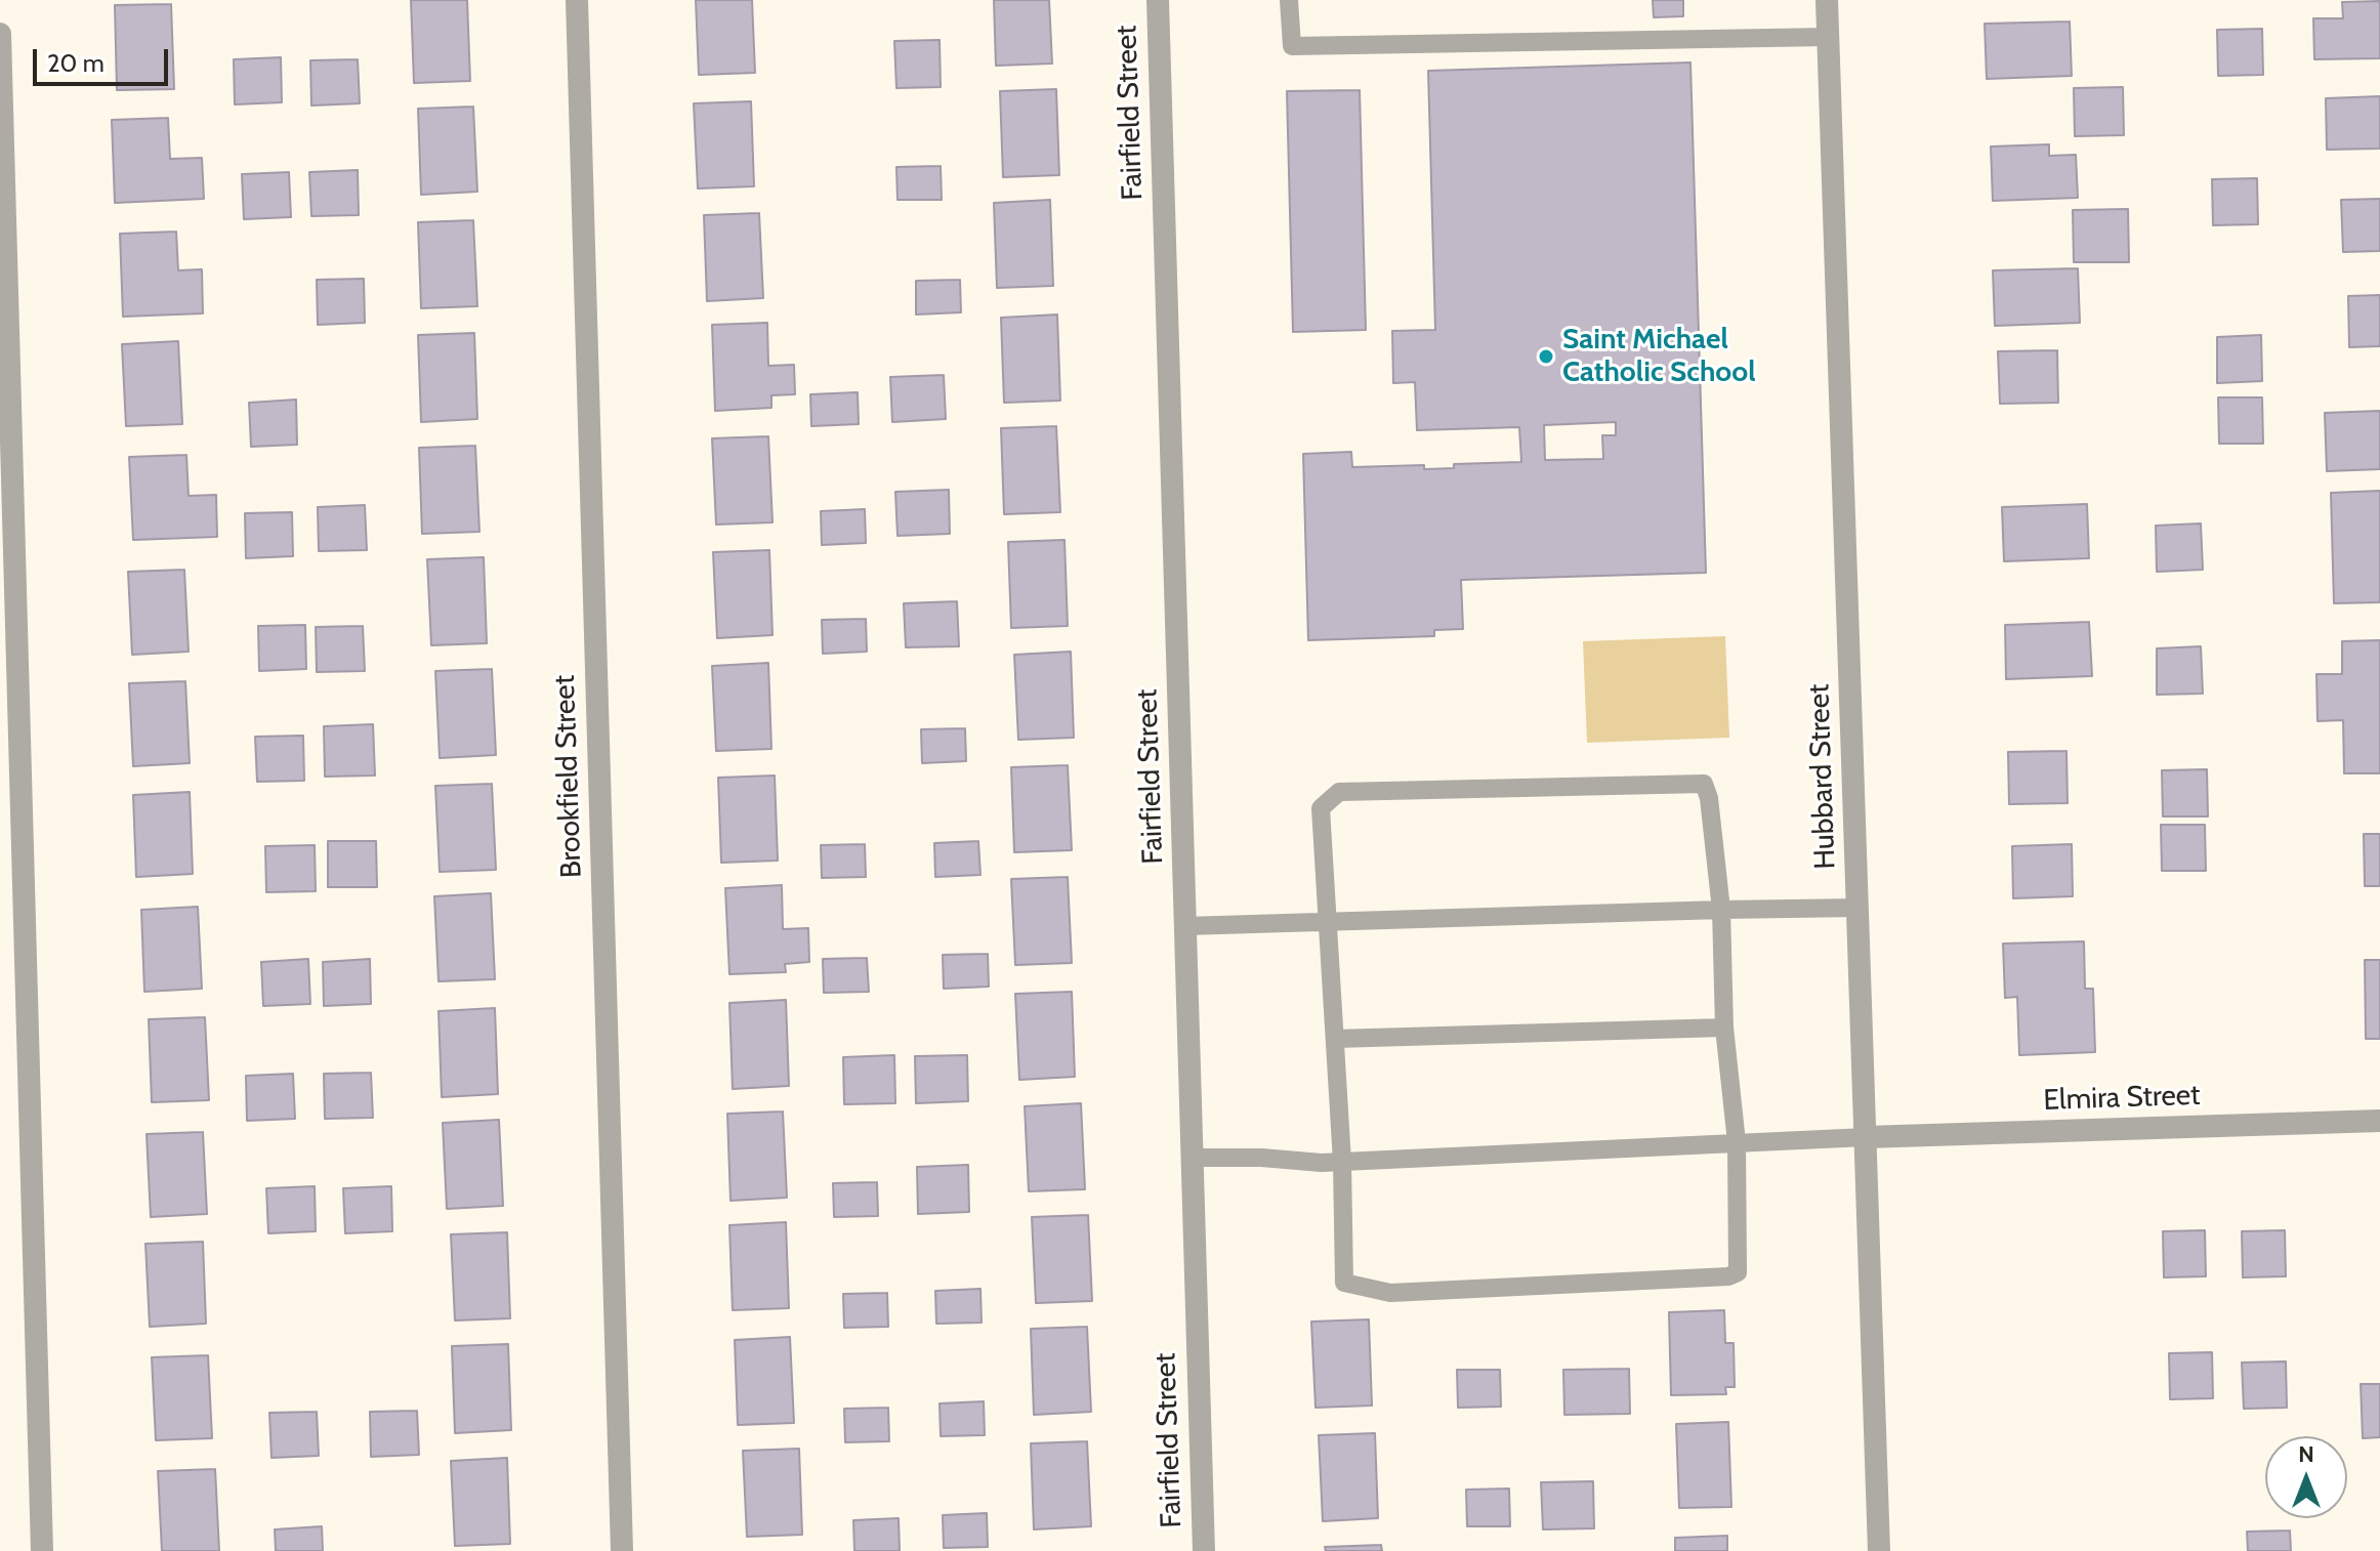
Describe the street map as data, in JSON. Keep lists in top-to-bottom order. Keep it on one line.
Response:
{"streets":{"street":["Fairfield Street","Brookfield Street","Hubbard Street","Elmira Street"]},"crossings":[["Hubbard Street","Elmira Street"]],"places":["Saint Michael Catholic School"],"scale_bar":"20 m","north":"top"}
